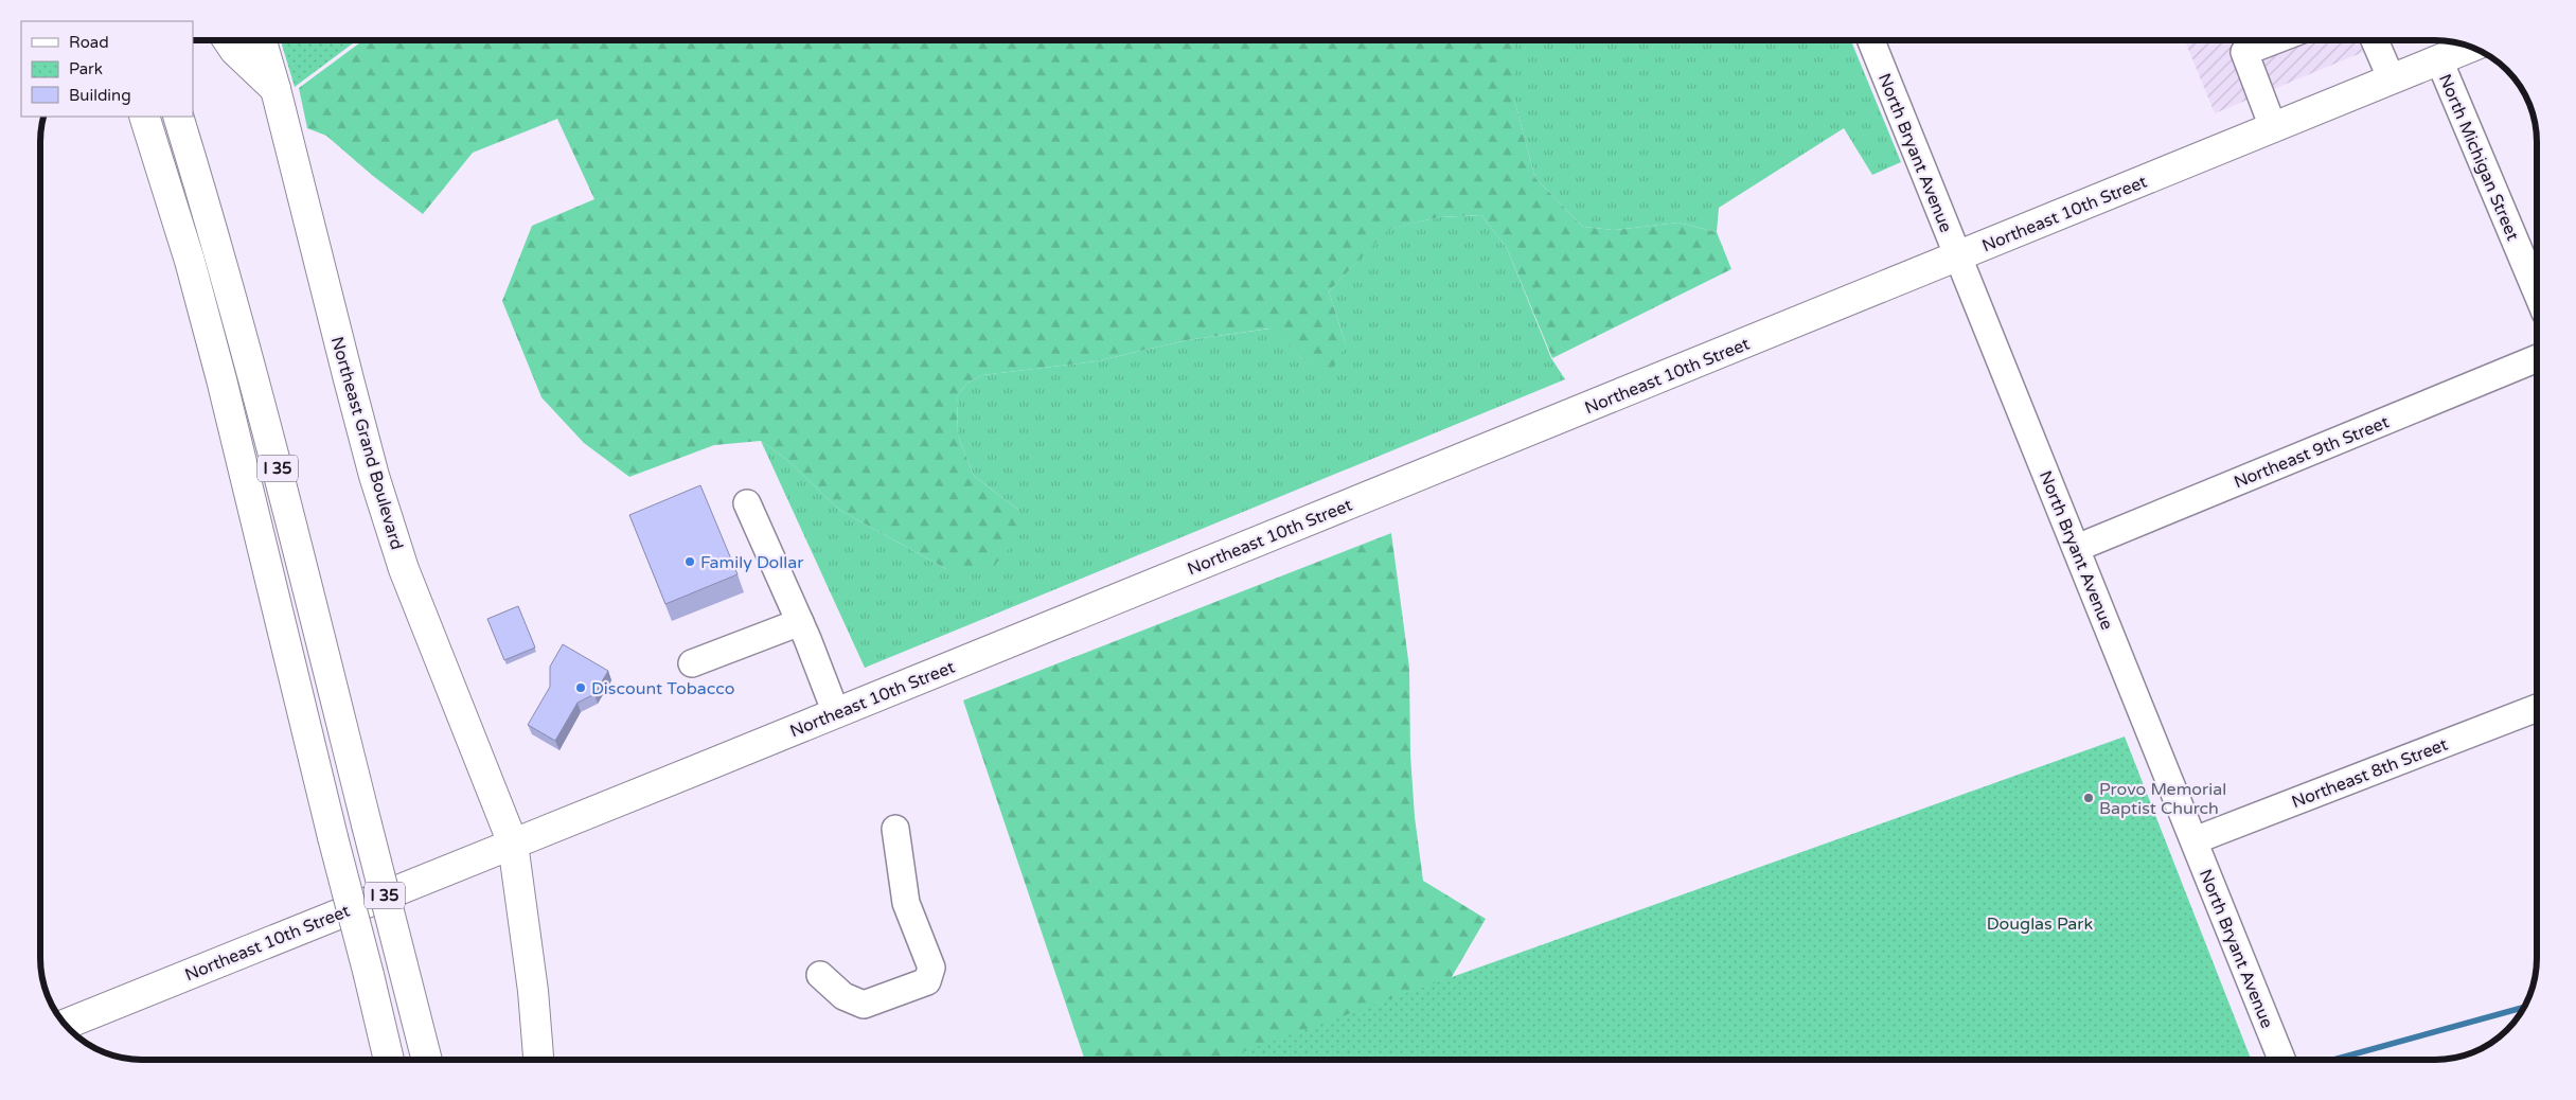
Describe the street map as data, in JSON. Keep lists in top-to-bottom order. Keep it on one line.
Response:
{"streets":{"main road":["Northeast 10th Street","Northeast Grand Boulevard","I 35"],"street":["North Bryant Avenue","North Michigan Street","Northeast 9th Street","Northeast 8th Street"]},"crossings":[["North Bryant Avenue","Northeast 10th Street"],["North Bryant Avenue","Northeast 9th Street"],["North Bryant Avenue","Northeast 8th Street"],["North Michigan Street","Northeast 10th Street"],["Northeast 10th Street","Northeast Grand Boulevard"]],"parks":["Douglas Park"],"places":["Family Dollar","Discount Tobacco","Provo Memorial Baptist Church"],"legend":["Road","Park","Building"]}
